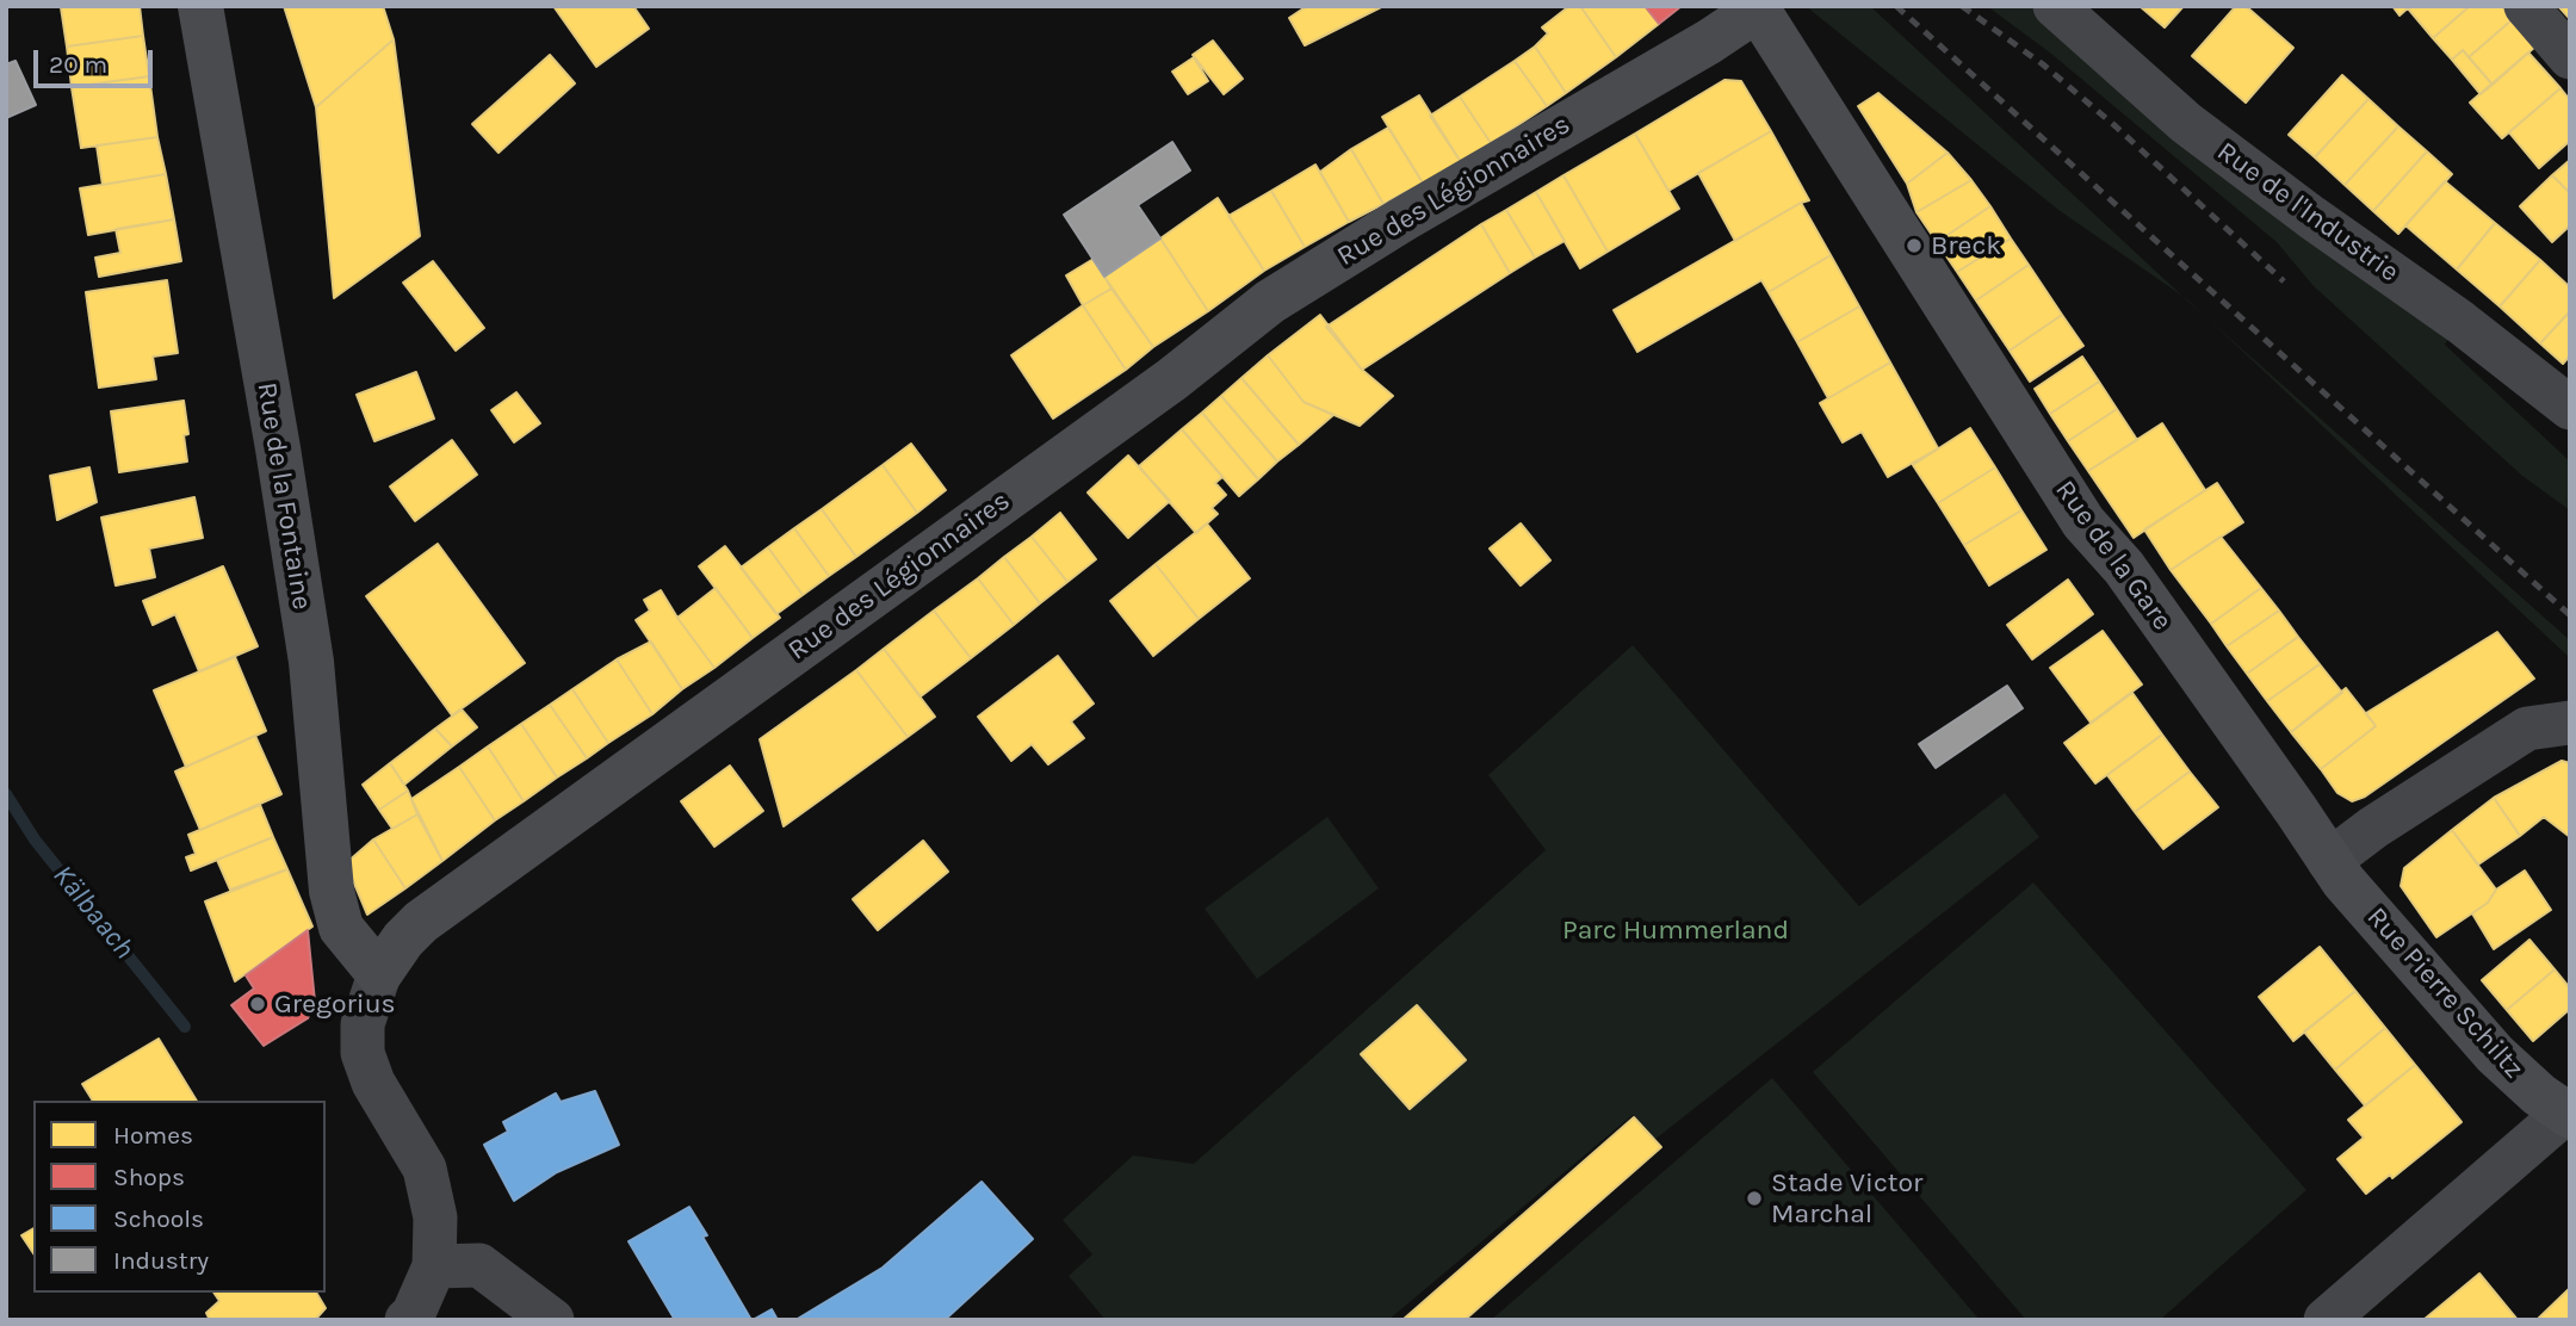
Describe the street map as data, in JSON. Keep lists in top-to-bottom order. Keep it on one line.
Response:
{"streets":{"street":["Rue des Légionnaires","Rue de l'Industrie","Rue de la Fontaine","Rue de la Gare","Rue Pierre Schiltz"]},"crossings":[["Rue des Légionnaires","Rue de la Fontaine"],["Rue des Légionnaires","Rue de la Gare"],["Rue de la Gare","Rue Pierre Schiltz"]],"water":["Kälbaach"],"parks":["Parc Hummerland"],"places":["Breck","Gregorius","Stade Victor Marchal"],"legend":["Homes","Shops","Schools","Industry"],"scale_bar":"20 m"}
